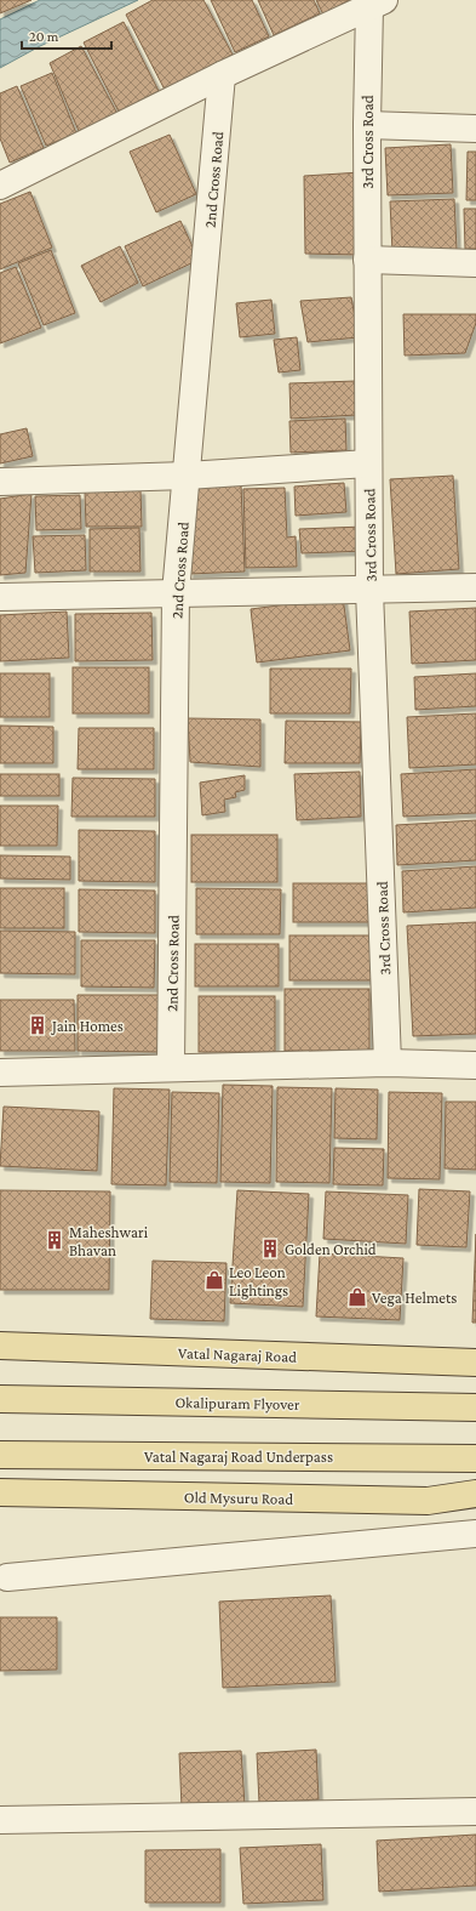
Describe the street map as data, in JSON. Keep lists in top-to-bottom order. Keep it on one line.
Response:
{"streets":{"main road":["Vatal Nagaraj Road","Okalipuram Flyover","Vatal Nagaraj Road Underpass","Old Mysuru Road"],"street":["3rd Cross Road","2nd Cross Road"]},"places":{"building":["Jain Homes","Maheshwari Bhavan","Golden Orchid"],"shop":["Leo Leon Lightings","Vega Helmets"]},"scale_bar":"20 m"}
